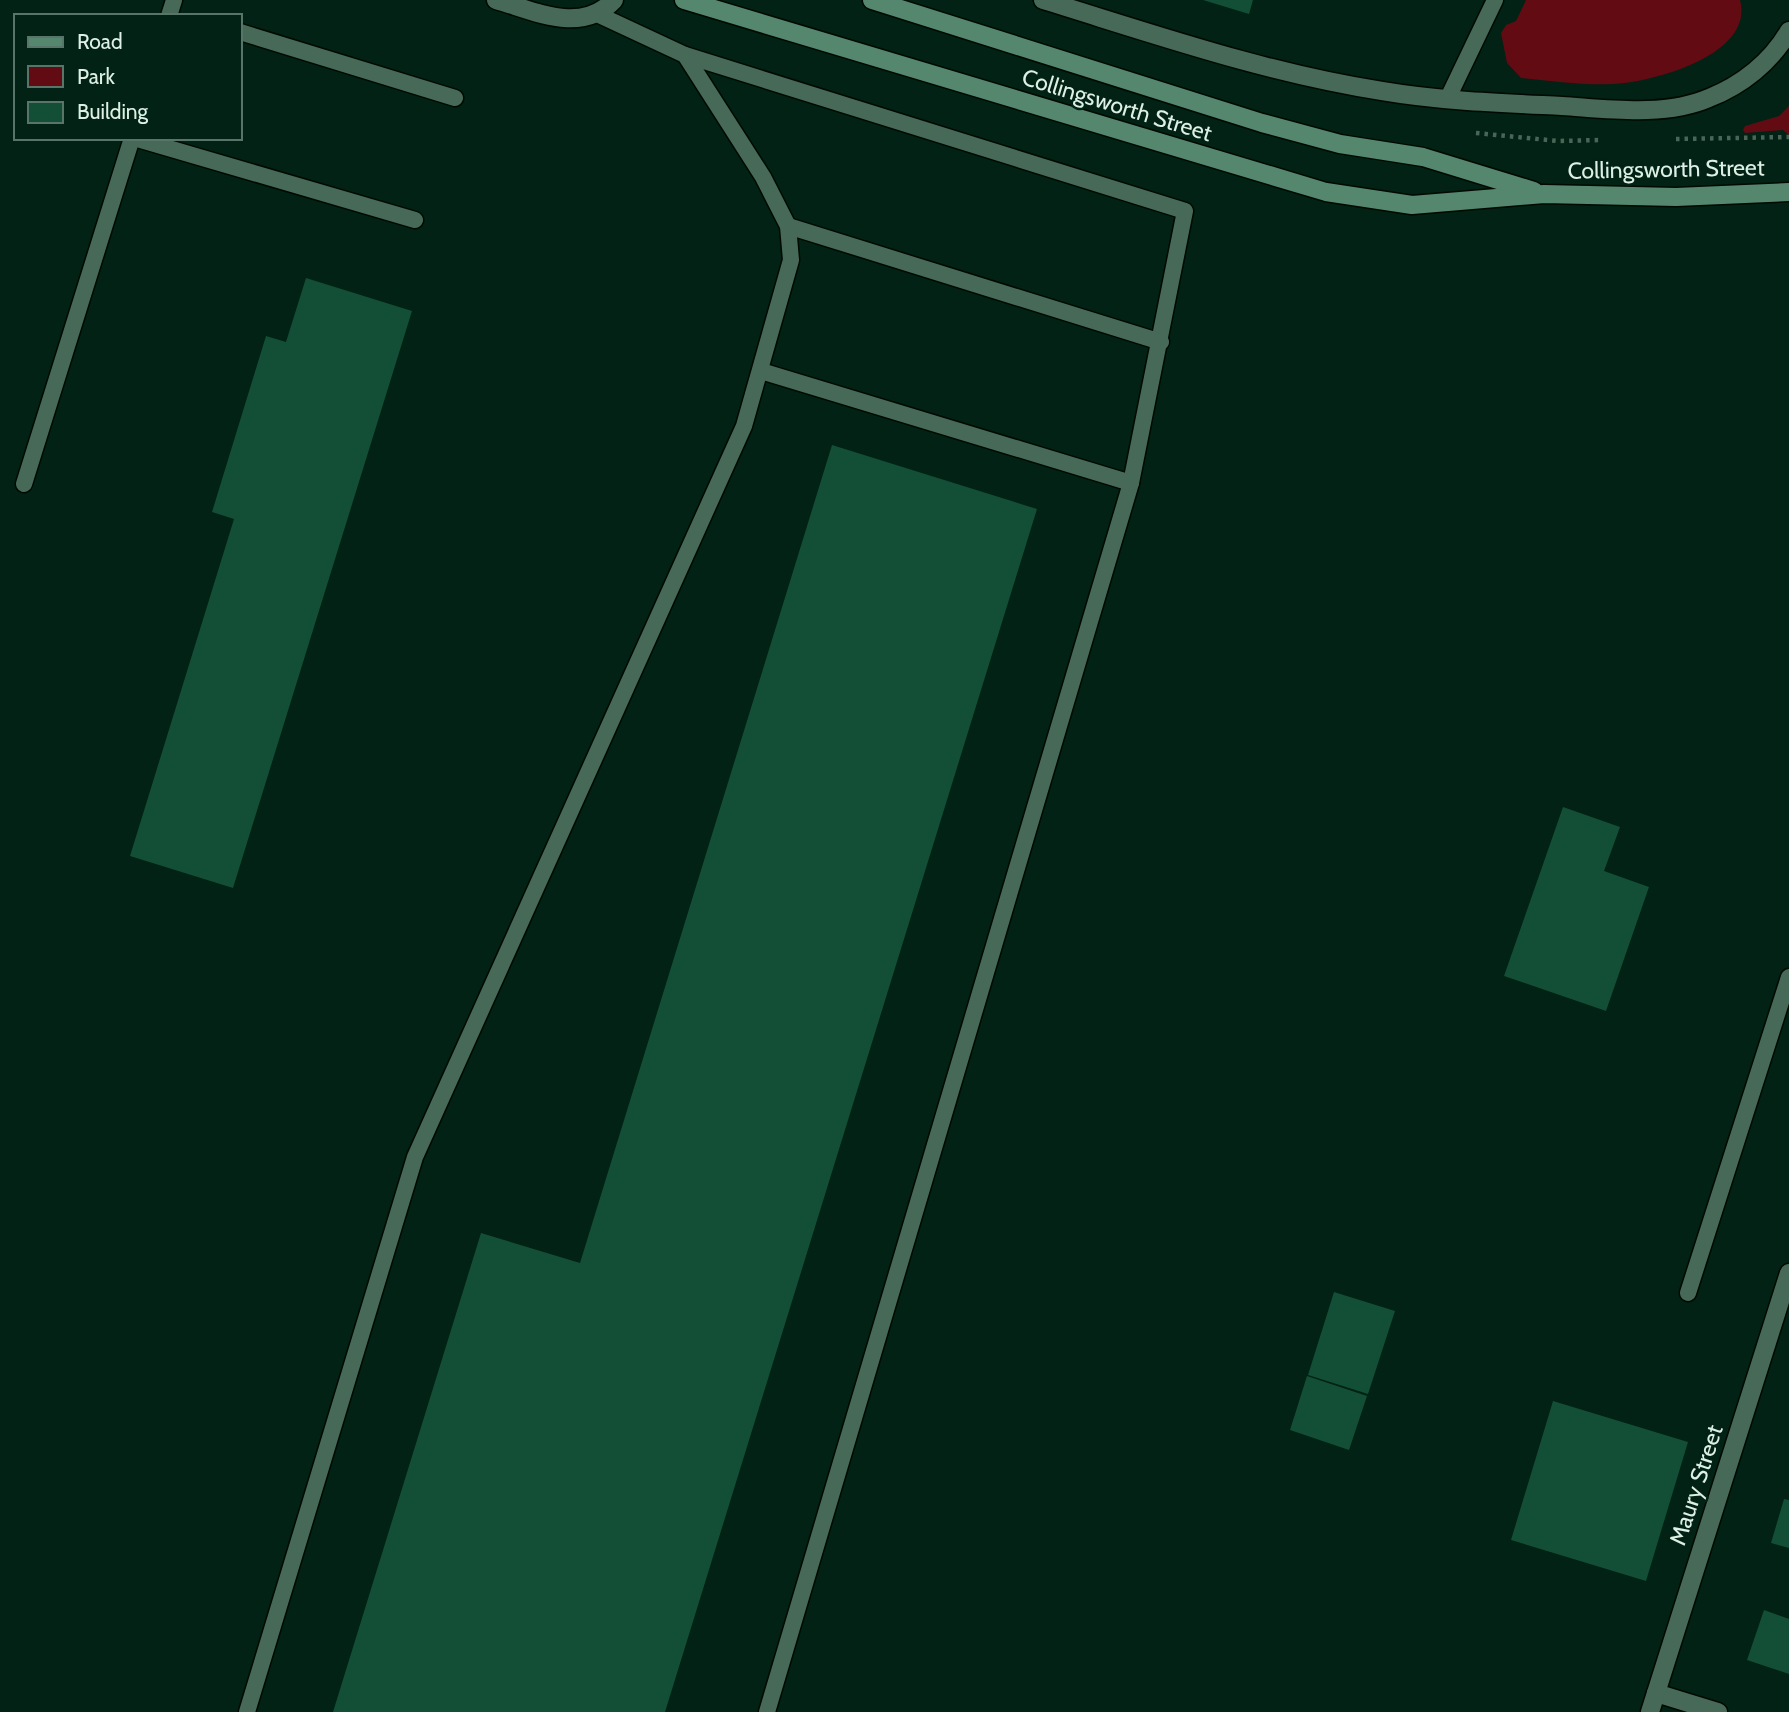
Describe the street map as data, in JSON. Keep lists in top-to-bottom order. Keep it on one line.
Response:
{"streets":{"main road":["Collingsworth Street"],"street":["Maury Street"]},"legend":["Road","Park","Building"]}
